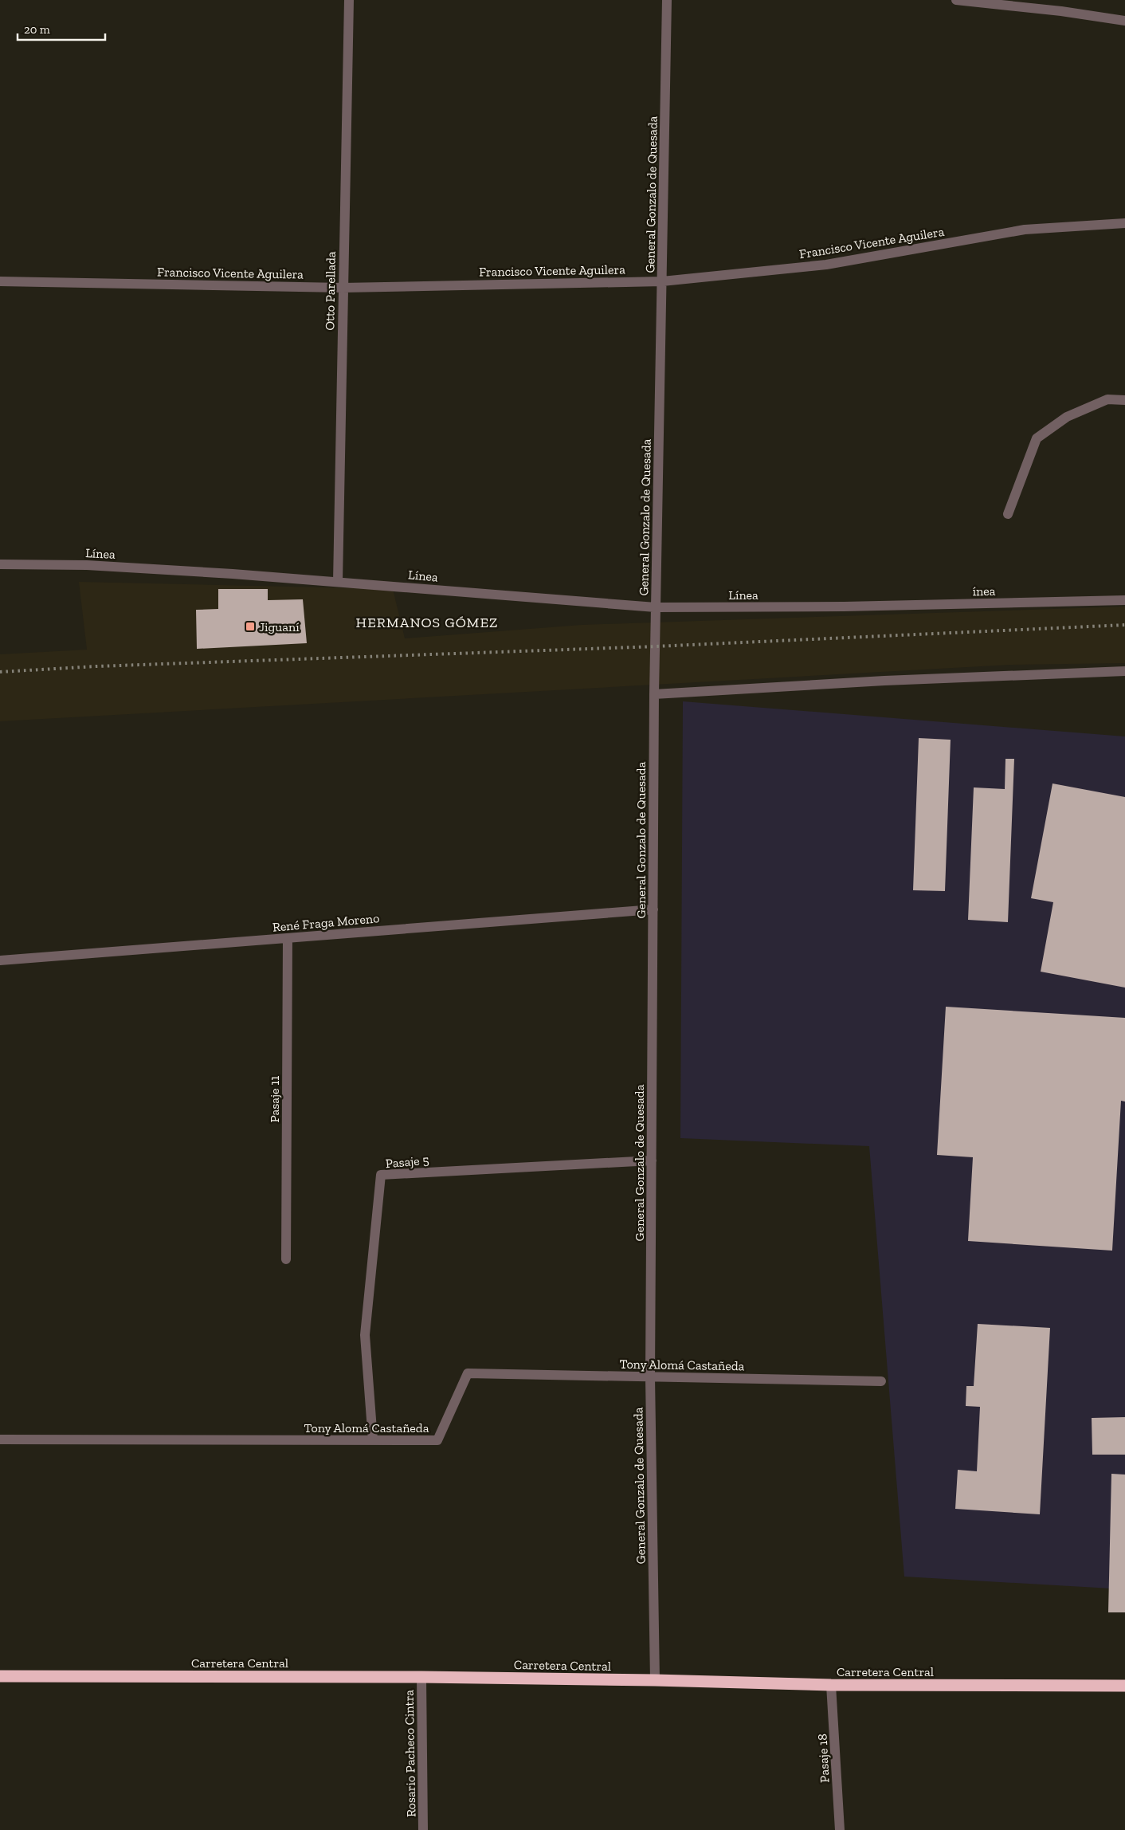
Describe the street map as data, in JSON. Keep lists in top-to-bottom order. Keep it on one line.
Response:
{"streets":{"highway":["Carretera Central"],"street":["General Gonzalo de Quesada","Francisco Vicente Aguilera","Otto Parellada","Línea","ínea","René Fraga Moreno","Pasaje 11","Pasaje 5","Tony Alomá Castañeda","Rosario Pacheco Cintra","Pasaje 18"]},"crossings":[["General Gonzalo de Quesada","Francisco Vicente Aguilera"],["General Gonzalo de Quesada","Línea"],["General Gonzalo de Quesada","René Fraga Moreno"],["General Gonzalo de Quesada","Pasaje 5"],["General Gonzalo de Quesada","Tony Alomá Castañeda"],["General Gonzalo de Quesada","Carretera Central"],["Francisco Vicente Aguilera","Otto Parellada"],["Otto Parellada","Línea"],["Línea","ínea"],["René Fraga Moreno","Pasaje 11"],["Pasaje 5","Tony Alomá Castañeda"],["Carretera Central","Rosario Pacheco Cintra"],["Carretera Central","Pasaje 18"]],"districts":["HERMANOS GÓMEZ"],"places":{"transit":["Jiguaní"]},"scale_bar":"20 m"}
